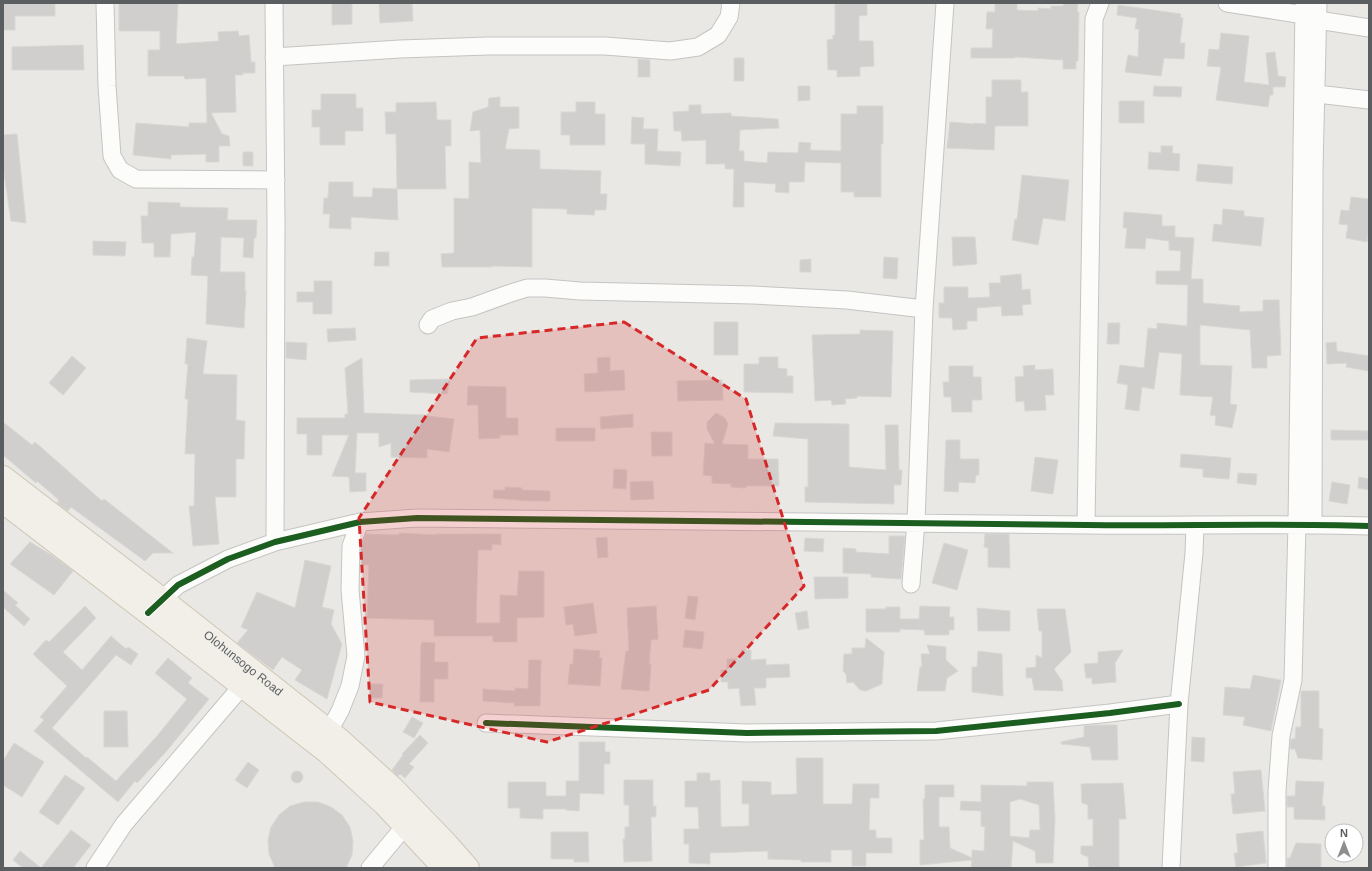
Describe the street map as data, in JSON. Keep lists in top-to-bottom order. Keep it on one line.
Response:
{"streets":{"main road":["Olohunsogo Road"]},"north":"top"}
